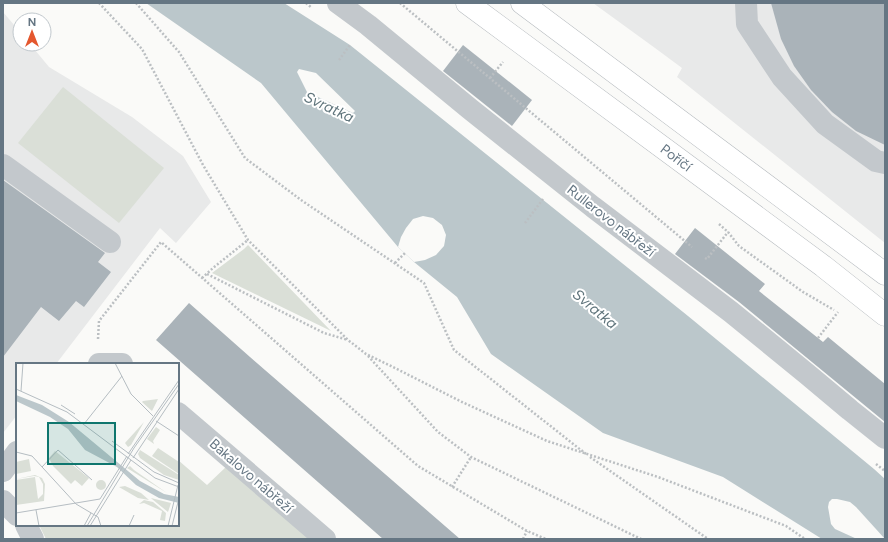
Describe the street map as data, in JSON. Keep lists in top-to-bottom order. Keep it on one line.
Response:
{"streets":{"main road":["Poříčí"],"street":["Rullerovo nábřeží","Bakalovo nábřeží"]},"water":["Svratka"],"north":"top"}
